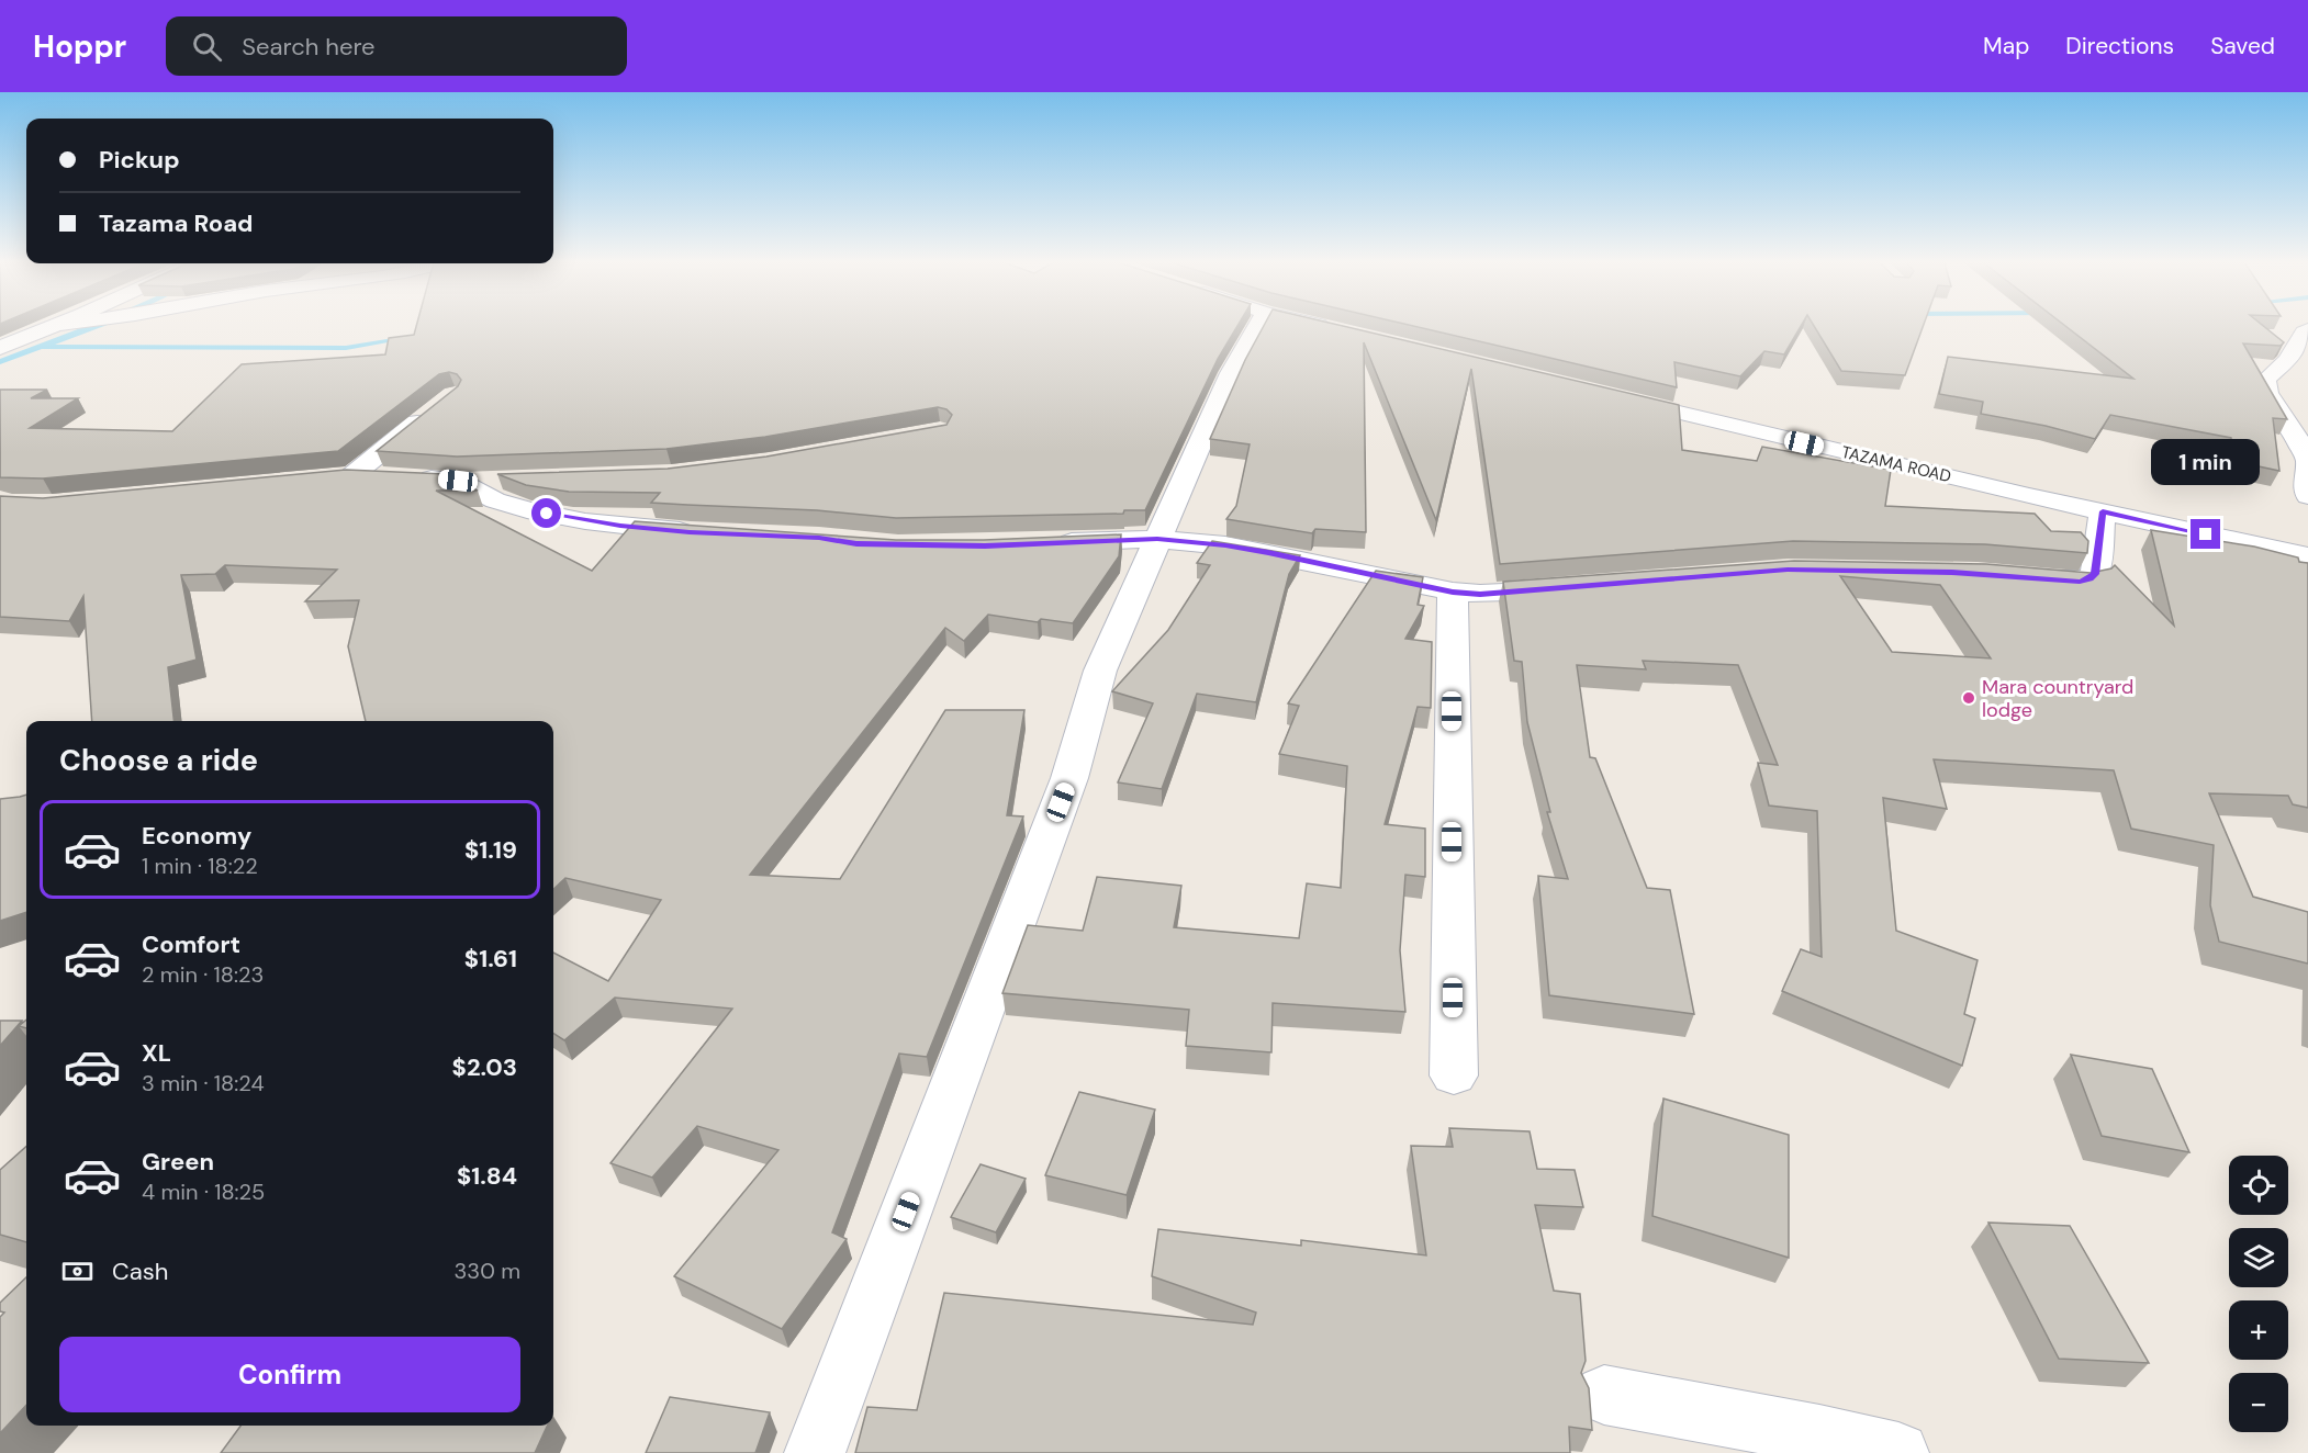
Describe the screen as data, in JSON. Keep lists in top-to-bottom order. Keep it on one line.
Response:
{"streets":{"street":["TAZAMA ROAD"]},"places":["Mara countryard lodge"],"page":{"header":"Hoppr","search":"Search here","nav":["Map","Directions","Saved"],"banner":["Pickup","Tazama Road"],"bubble":"1 min","heading":"Choose a ride","list":[{"name":"Economy","note":"1 min · 18:22","value":"$1.19"},{"name":"Comfort","note":"2 min · 18:23","value":"$1.61"},{"name":"XL","note":"3 min · 18:24","value":"$2.03"},{"name":"Green","note":"4 min · 18:25","value":"$1.84"}],"map_buttons":["+","−"],"pay":["Cash","330 m"],"buttons":"Confirm"}}
